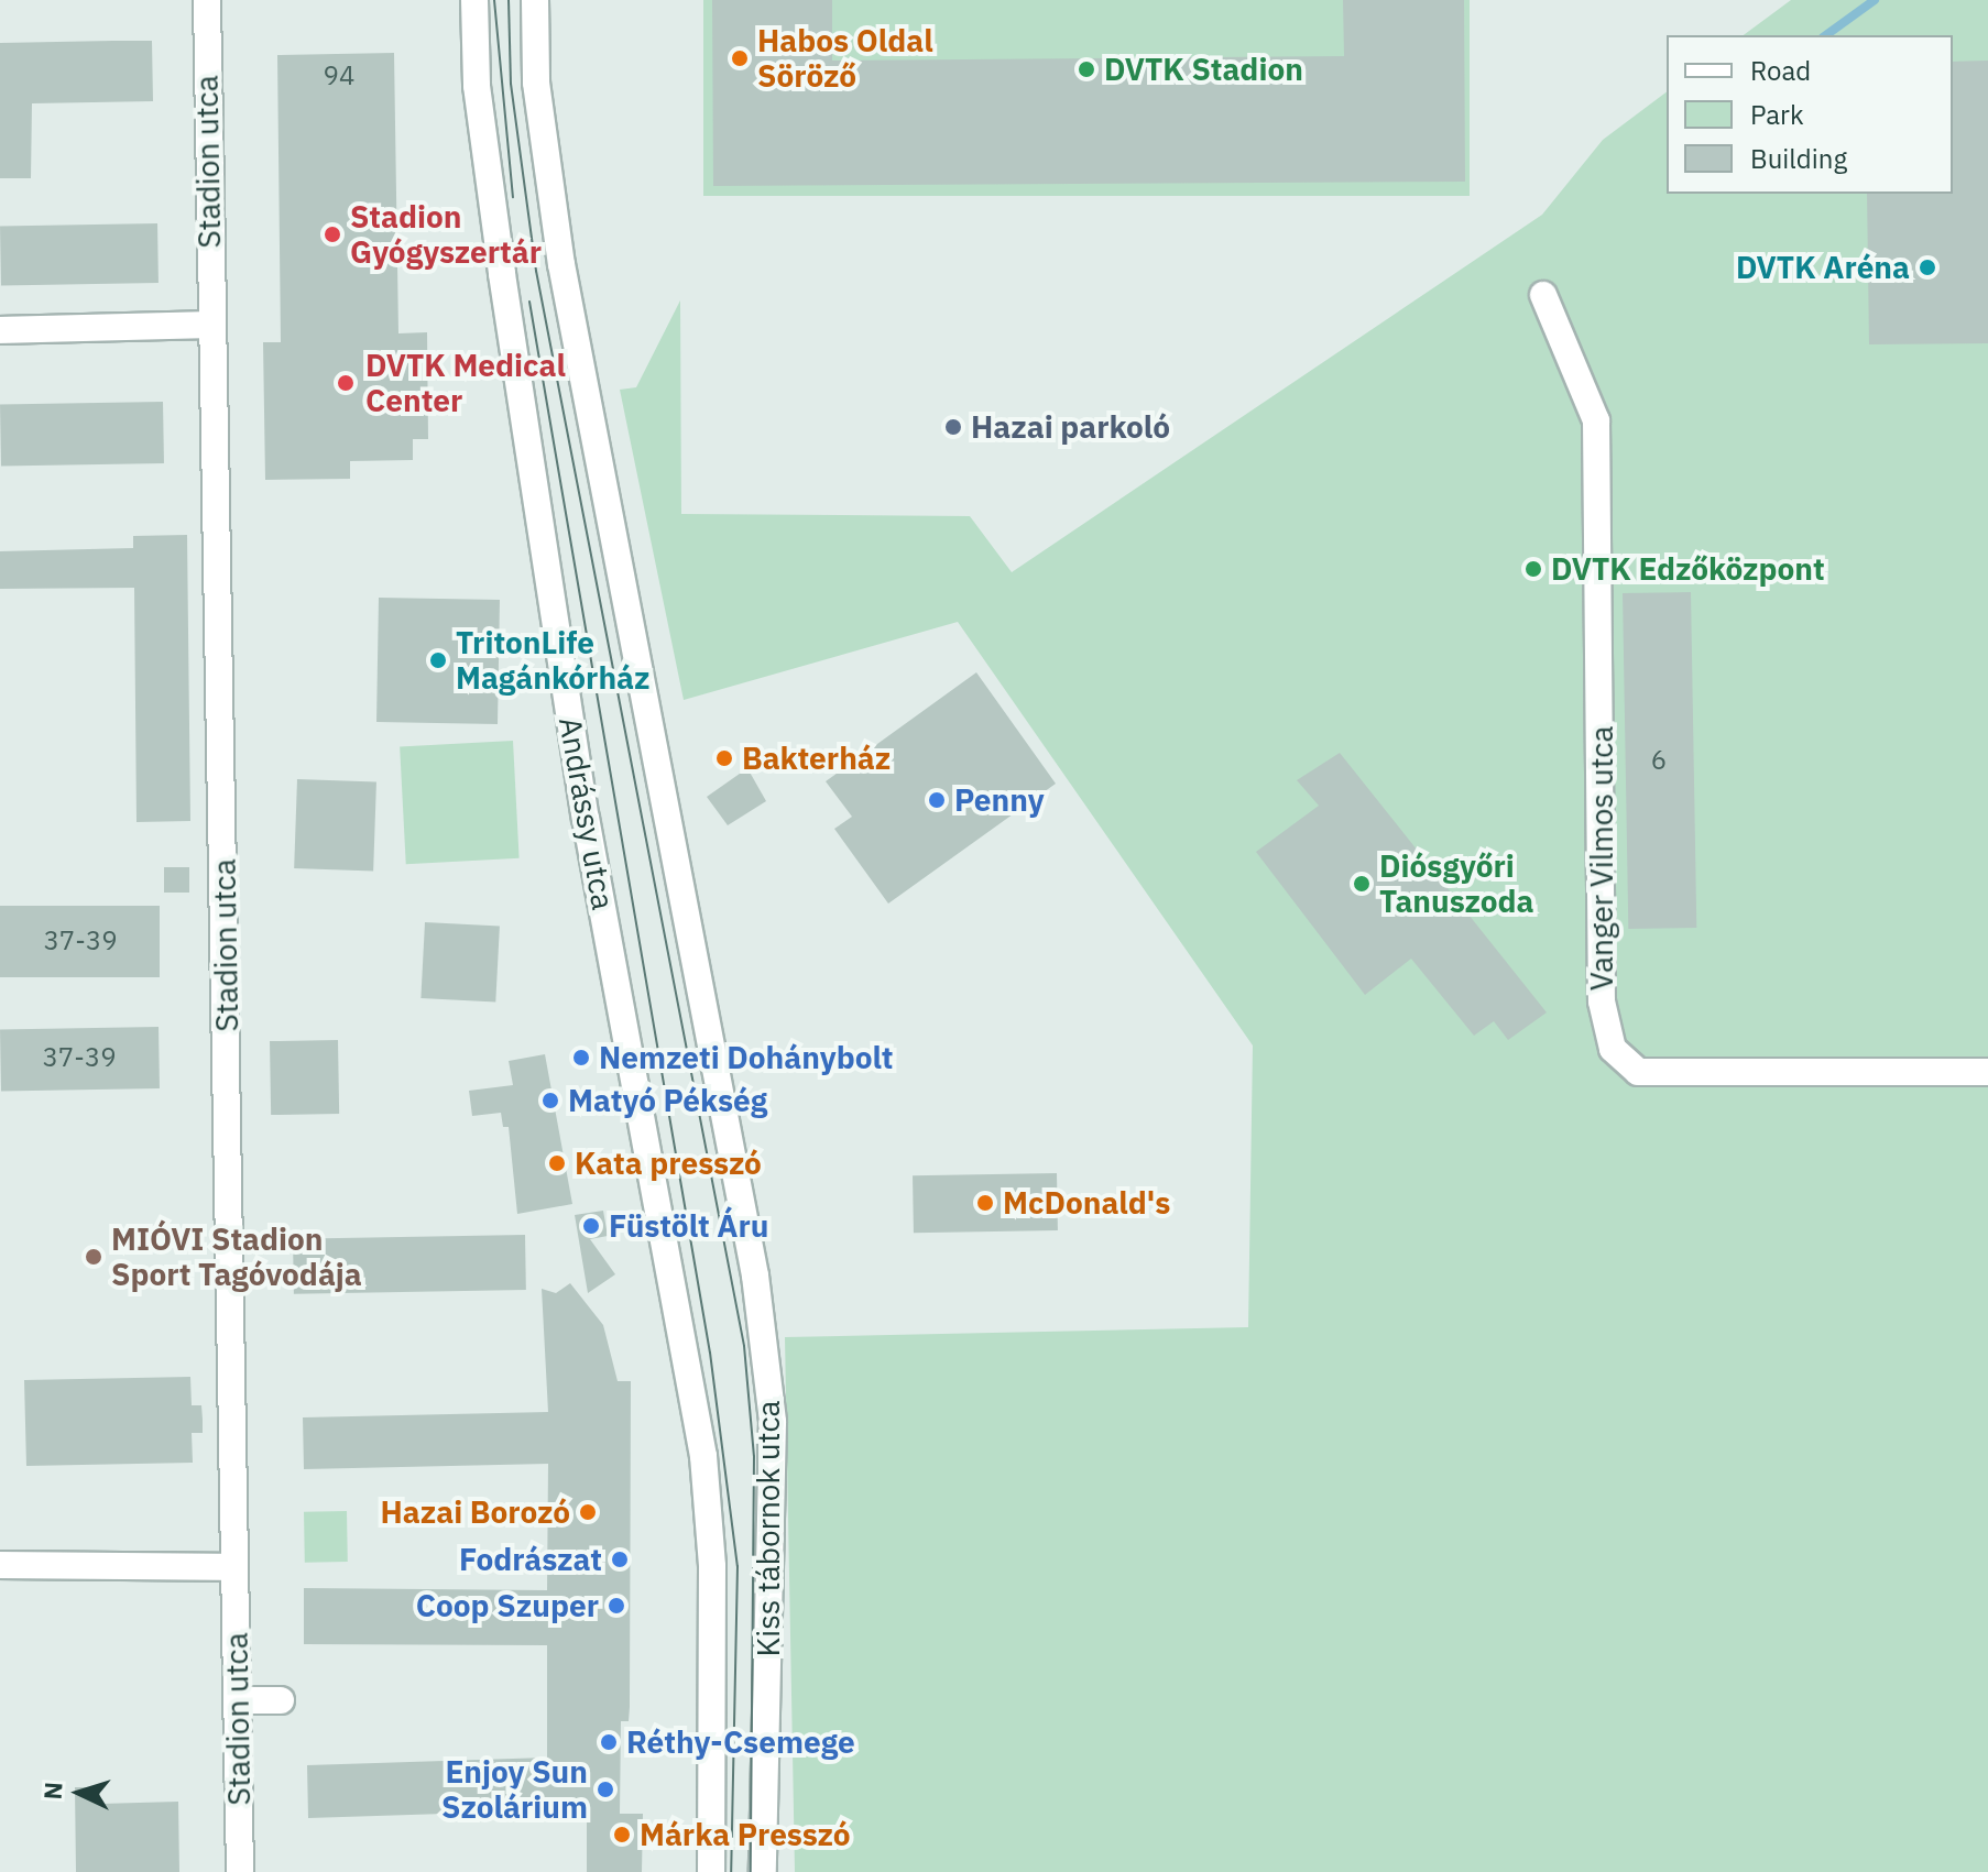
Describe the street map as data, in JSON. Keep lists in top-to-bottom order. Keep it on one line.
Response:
{"streets":{"main road":["Stadion utca","Andrássy utca","Vanger Vilmos utca","Kiss tábornok utca"]},"crossings":[["Andrássy utca","Kiss tábornok utca"]],"places":["Habos Oldal Söröző","DVTK Stadion","Stadion Gyógyszertár","DVTK Aréna","DVTK Medical Center","Hazai parkoló","DVTK Edzőközpont","TritonLife Magánkórház","Bakterház","Penny","Diósgyőri Tanuszoda","Nemzeti Dohánybolt","Matyó Pékség","Kata presszó","McDonald's","Füstölt Áru","MIÓVI Stadion Sport Tagóvodája","Hazai Borozó","Fodrászat","Coop Szuper","Réthy-Csemege","Enjoy Sun Szolárium","Márka Presszó"],"house_numbers":["94","6","37-39","37-39"],"legend":["Road","Park","Building"],"north":"left"}
